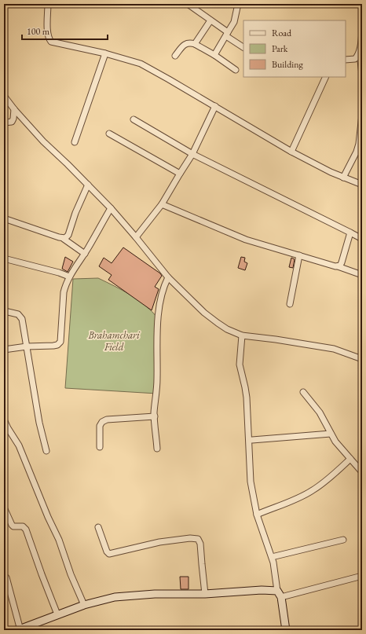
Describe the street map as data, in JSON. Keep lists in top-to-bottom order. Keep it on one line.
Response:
{"parks":["Brahamchari Field"],"legend":["Road","Park","Building"],"scale_bar":"100 m"}
